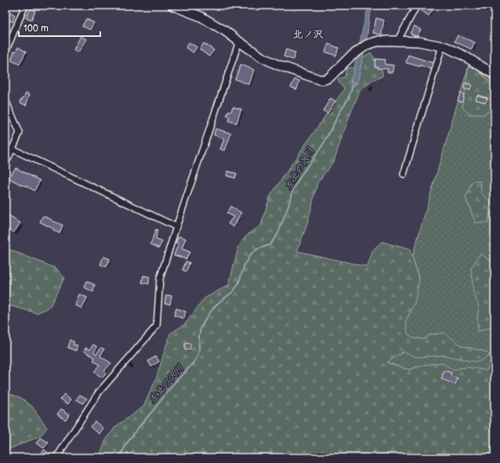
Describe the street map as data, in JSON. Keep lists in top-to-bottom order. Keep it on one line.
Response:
{"districts":["北ノ沢"],"water":["左北の沢川"],"scale_bar":"100 m"}
